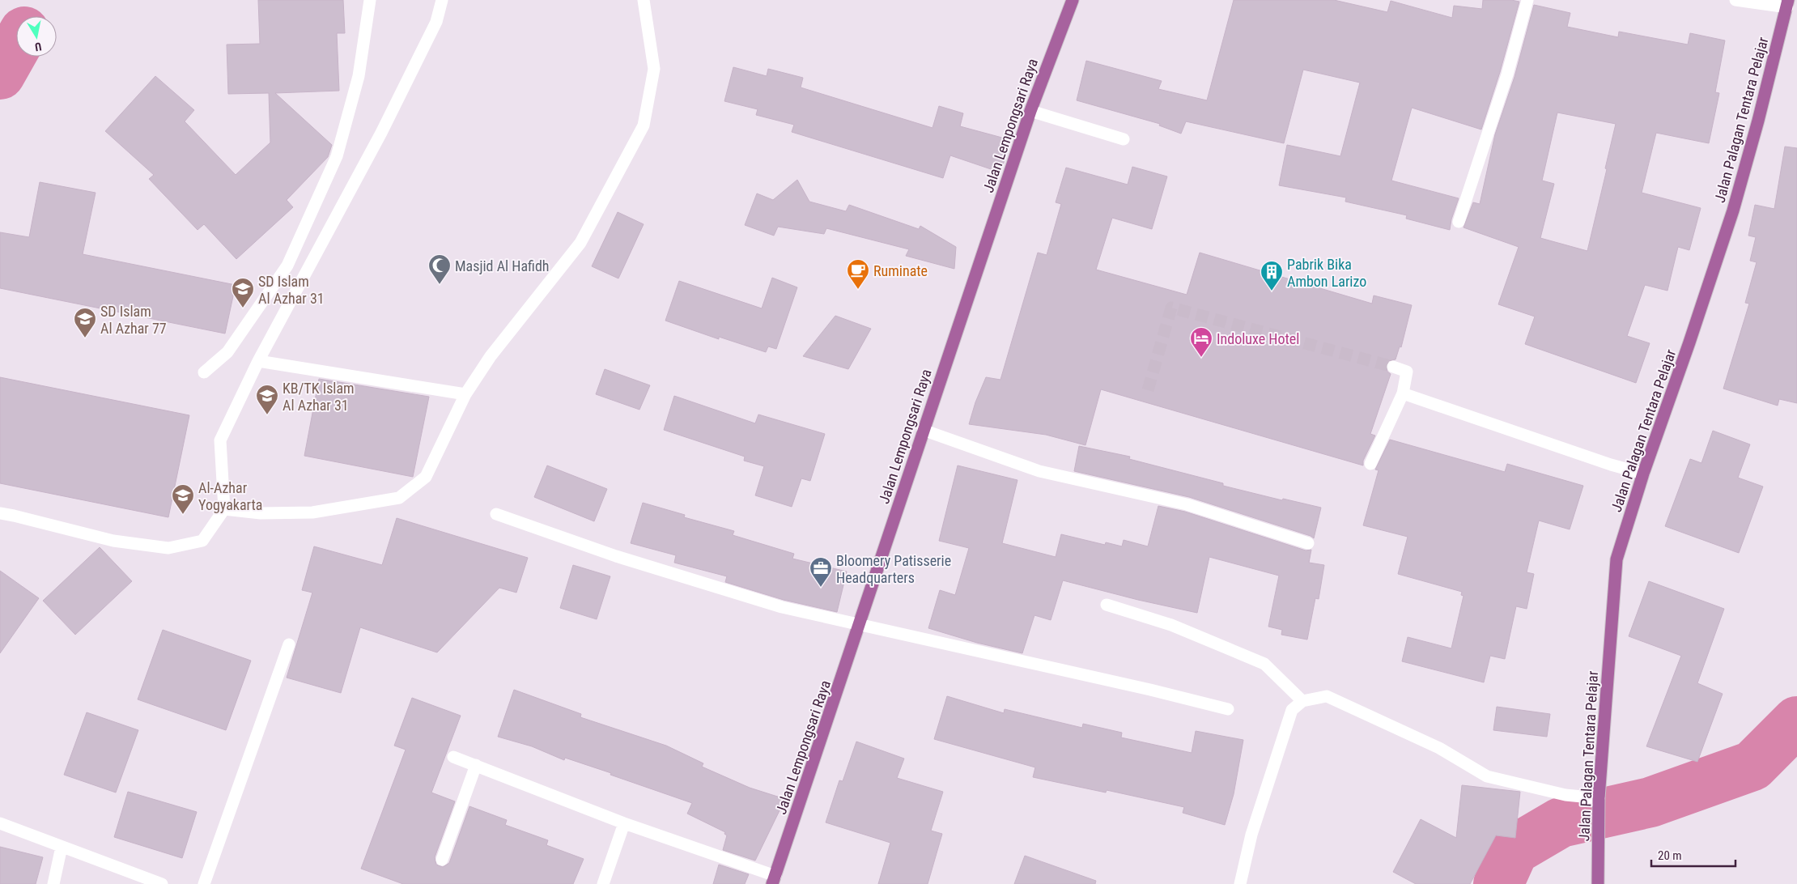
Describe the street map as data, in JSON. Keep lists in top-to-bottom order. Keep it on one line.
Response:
{"streets":{"main road":["Jalan Palagan Tentara Pelajar","Jalan Lempongsari Raya"]},"places":{"mosque":["Masjid Al Hafidh"],"cafe":["Ruminate"],"building":["Pabrik Bika Ambon Larizo"],"school or university":["SD Islam Al Azhar 31","SD Islam Al Azhar 77","KB/TK Islam Al Azhar 31","Al-Azhar Yogyakarta"],"hotel":["Indoluxe Hotel"],"office":["Bloomery Patisserie Headquarters"]},"scale_bar":"20 m","north":"bottom"}
